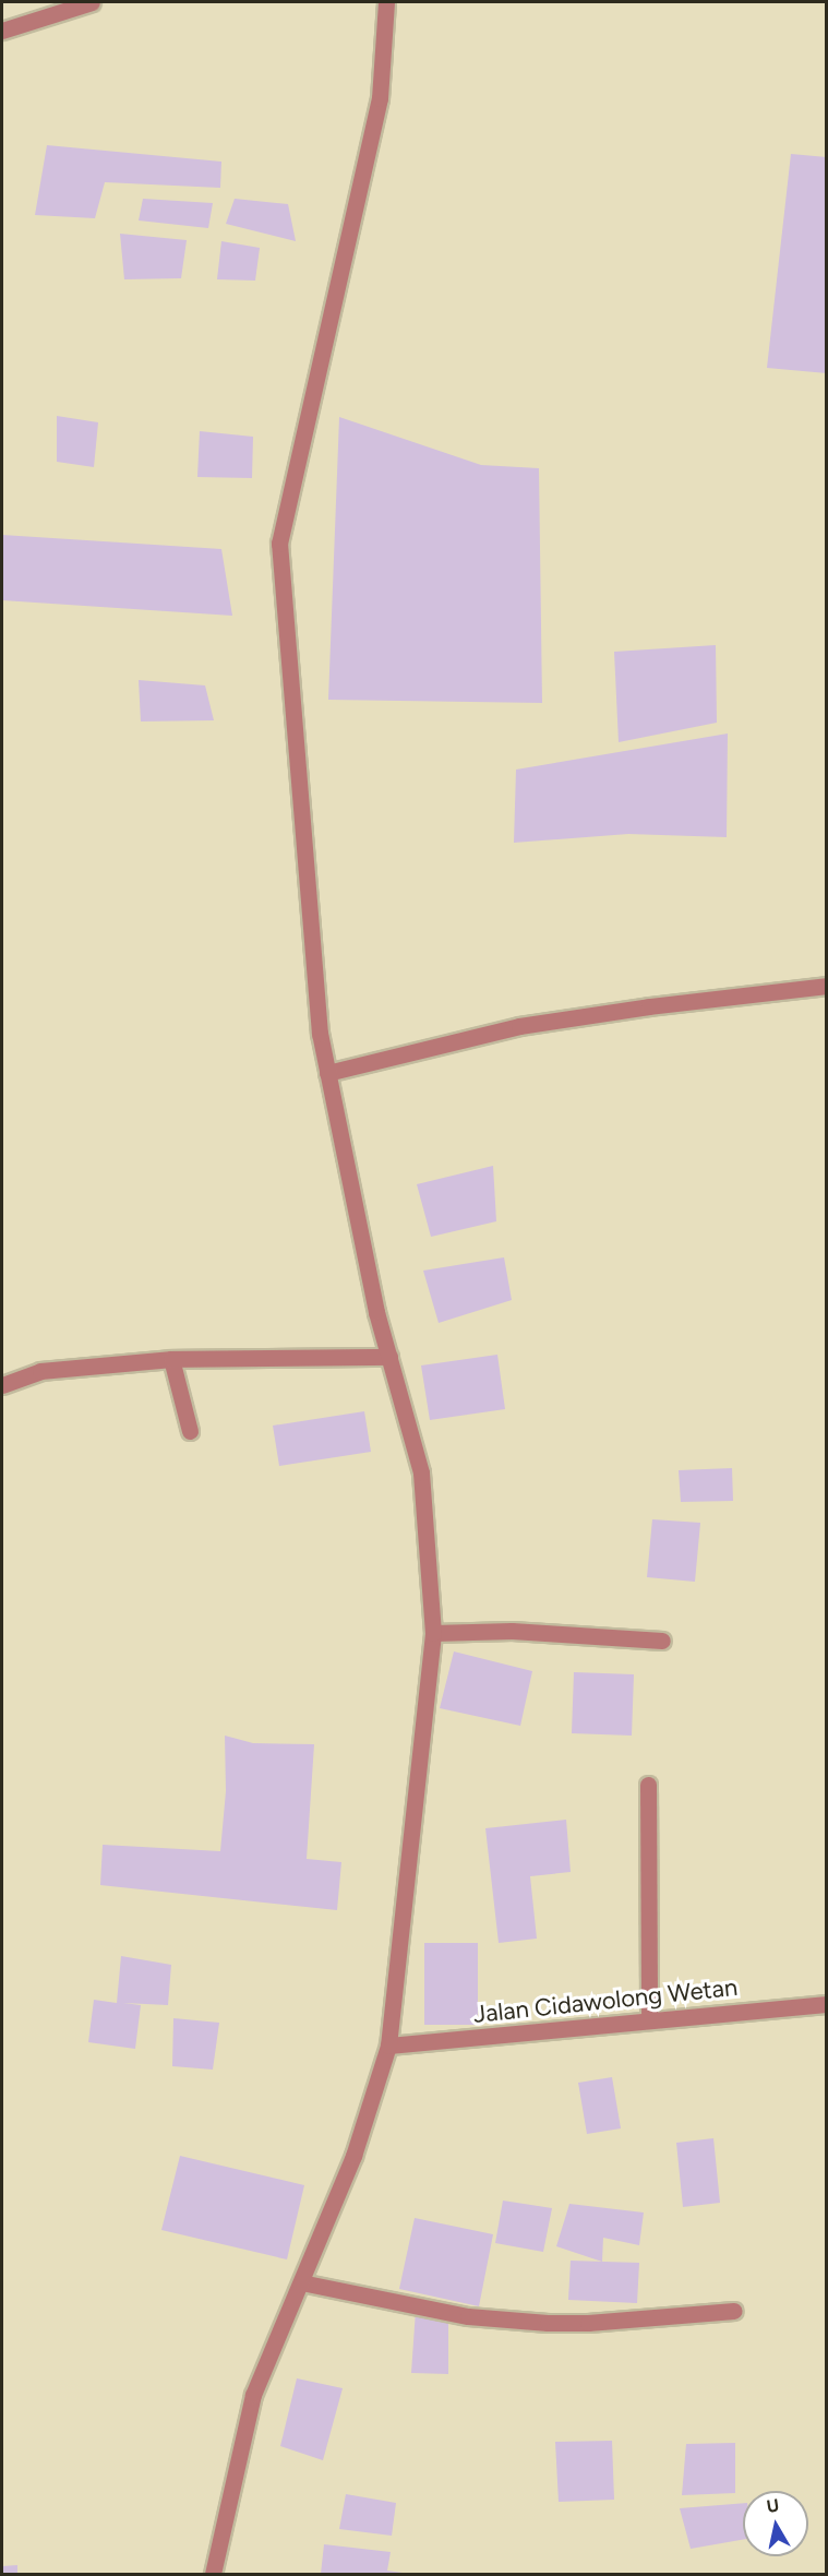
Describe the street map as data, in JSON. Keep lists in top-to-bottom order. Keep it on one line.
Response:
{"streets":{"street":["Jalan Cidawolong Wetan"]},"north":"top"}
